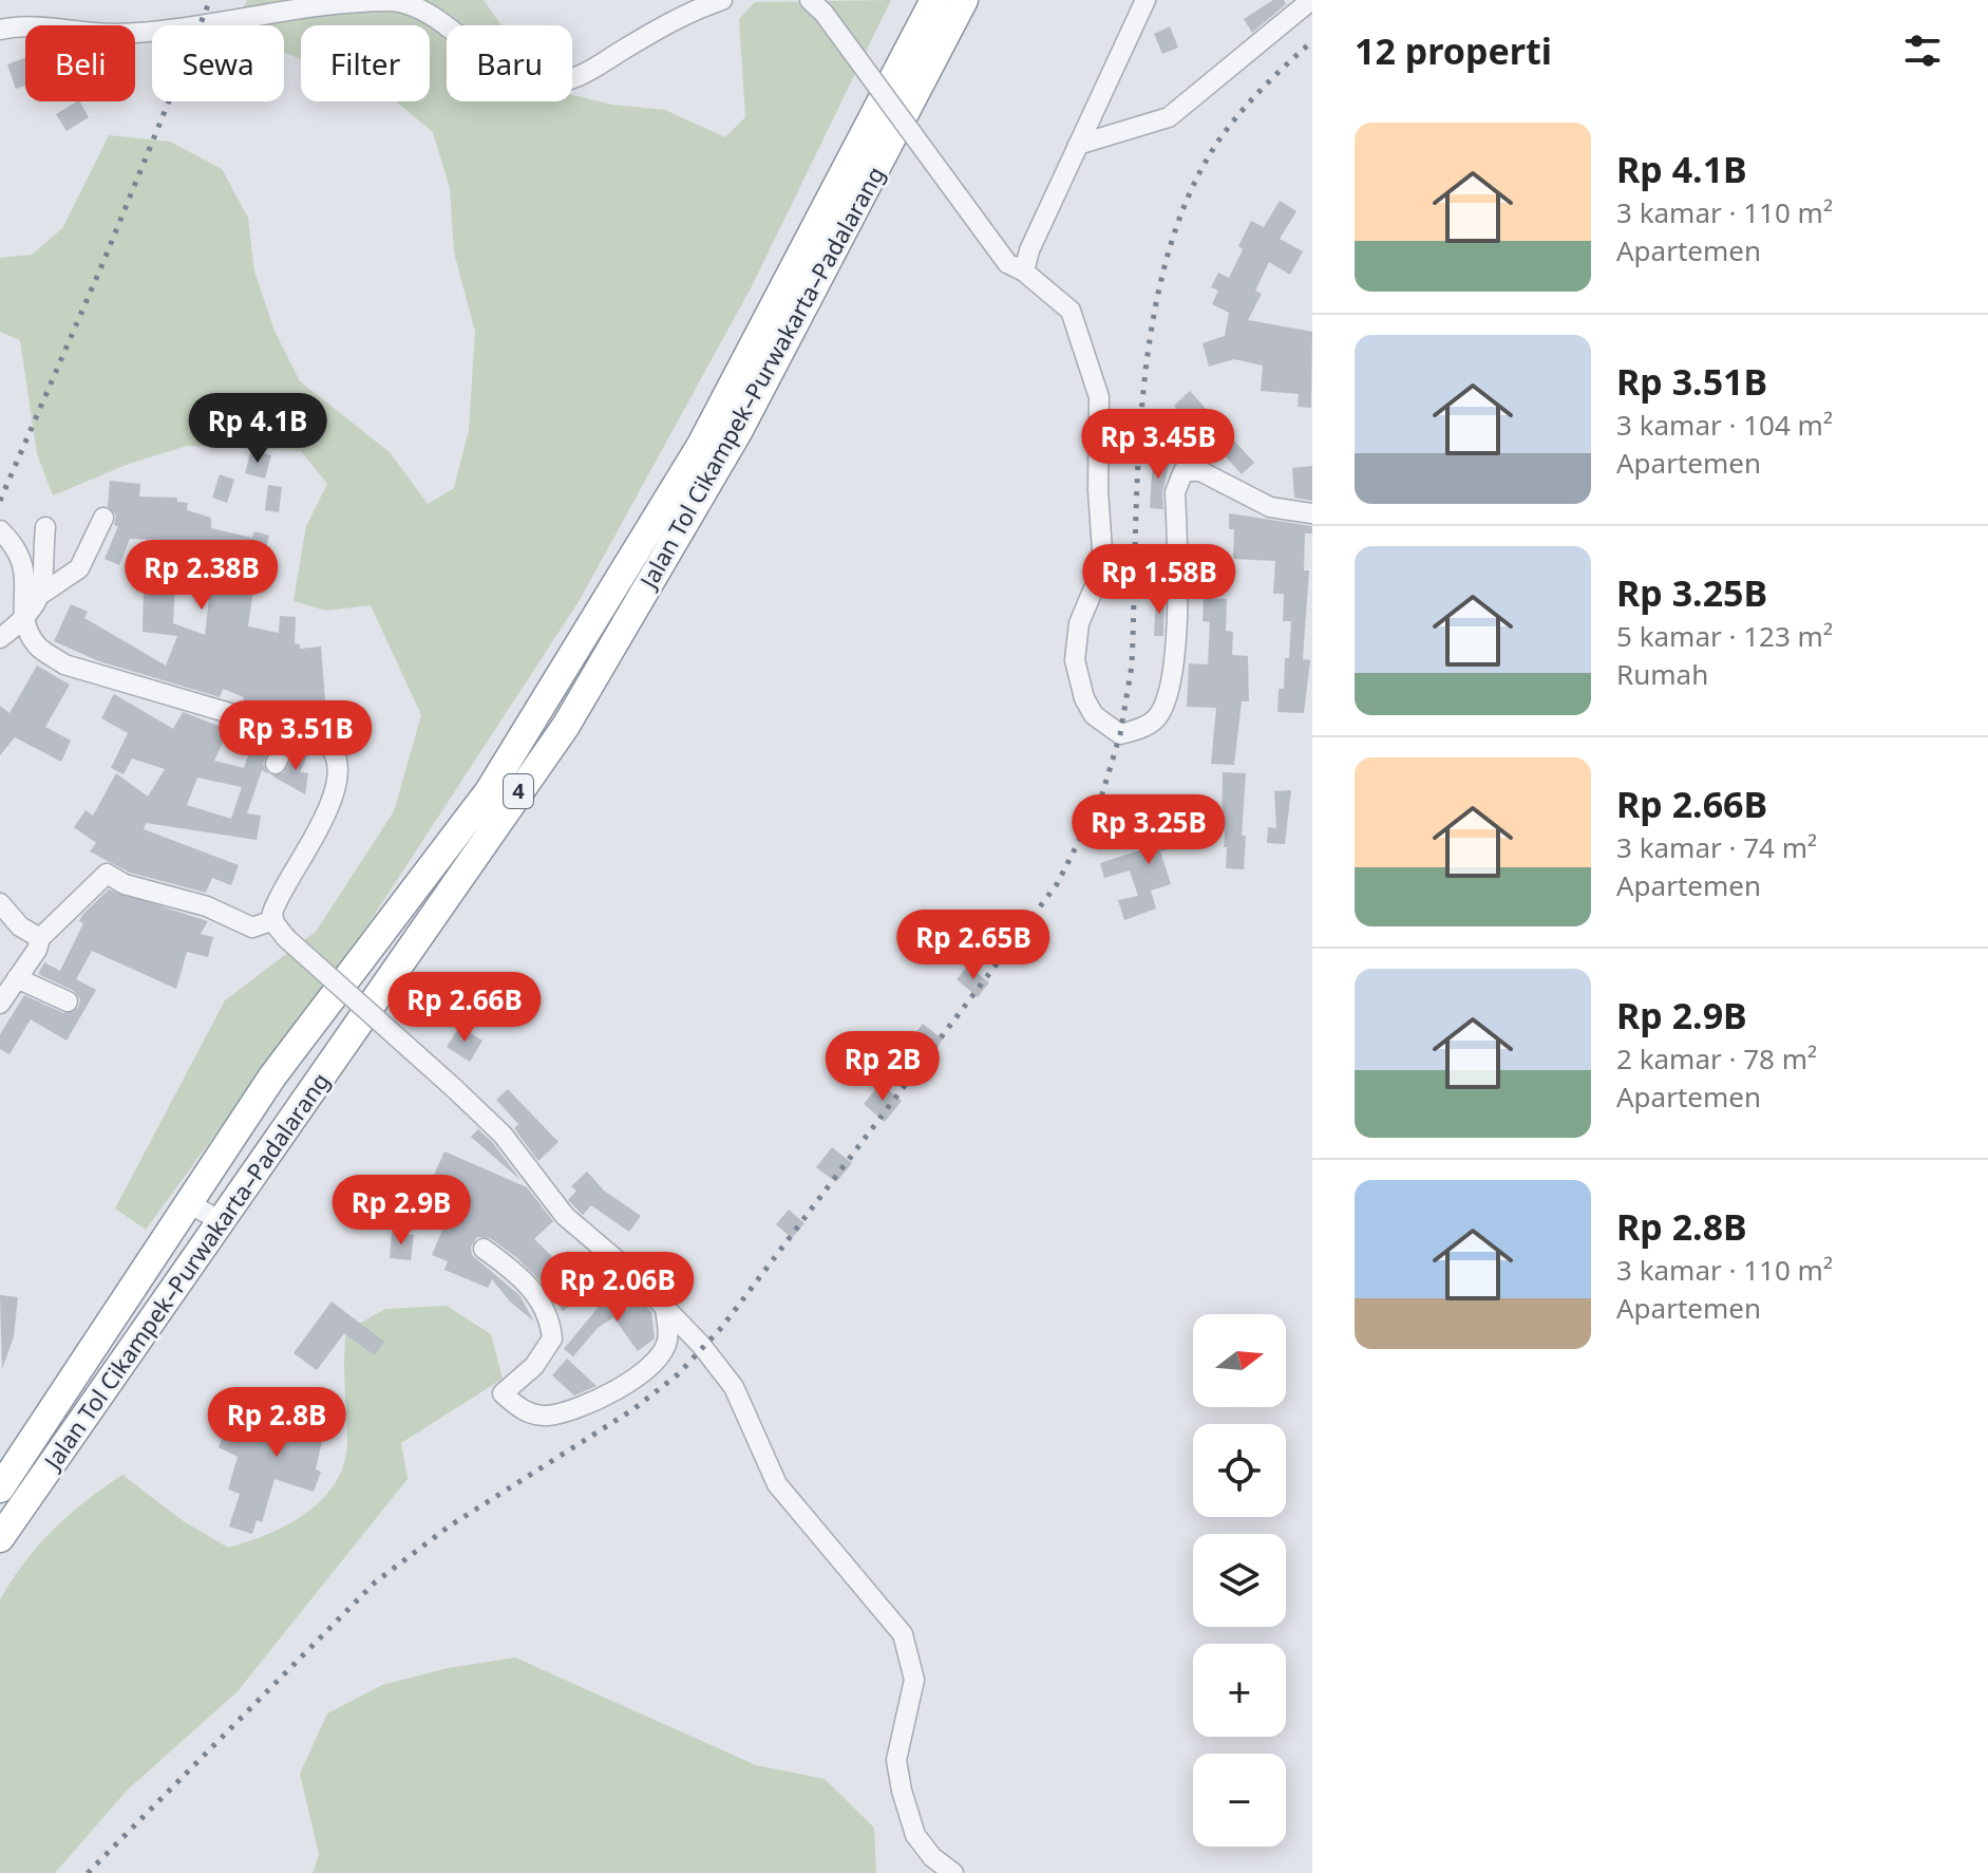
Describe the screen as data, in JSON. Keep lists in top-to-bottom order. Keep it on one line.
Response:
{"streets":{"highway":["Jalan Tol Cikampek–Purwakarta–Padalarang","4"]},"north":"right","page":{"heading":"12 properti","chip":["Beli","Sewa","Filter","Baru"],"list":[{"name":"Rp 4.1B","note":"3 kamar · 110 m² · Apartemen"},{"name":"Rp 3.51B","note":"3 kamar · 104 m² · Apartemen"},{"name":"Rp 3.25B","note":"5 kamar · 123 m² · Rumah"},{"name":"Rp 2.66B","note":"3 kamar · 74 m² · Apartemen"},{"name":"Rp 2.9B","note":"2 kamar · 78 m² · Apartemen"},{"name":"Rp 2.8B","note":"3 kamar · 110 m² · Apartemen"}],"price":["Rp 4.1B","Rp 3.45B","Rp 2.38B","Rp 1.58B","Rp 3.51B","Rp 3.25B","Rp 2.65B","Rp 2.66B","Rp 2B","Rp 2.9B","Rp 2.06B","Rp 2.8B"],"map_buttons":["+","−"]}}
